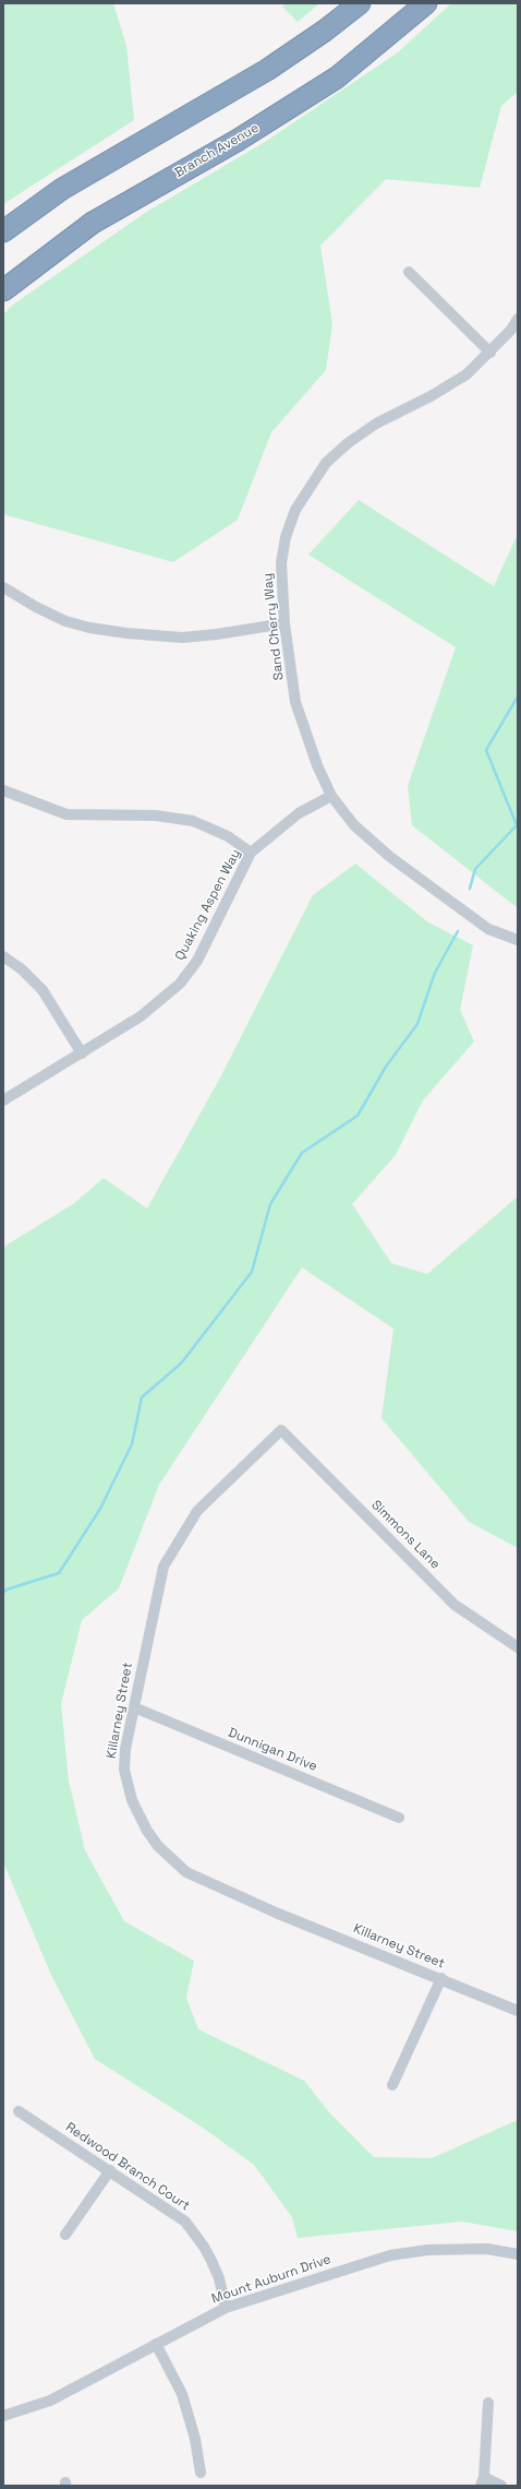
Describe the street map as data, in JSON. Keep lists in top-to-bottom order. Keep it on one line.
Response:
{"streets":{"highway":["Branch Avenue"],"street":["Sand Cherry Way","Quaking Aspen Way","Simmons Lane","Killarney Street","Dunnigan Drive","Redwood Branch Court","Mount Auburn Drive"]},"crossings":[["Sand Cherry Way","Quaking Aspen Way"],["Simmons Lane","Killarney Street"],["Killarney Street","Dunnigan Drive"],["Redwood Branch Court","Mount Auburn Drive"]]}
